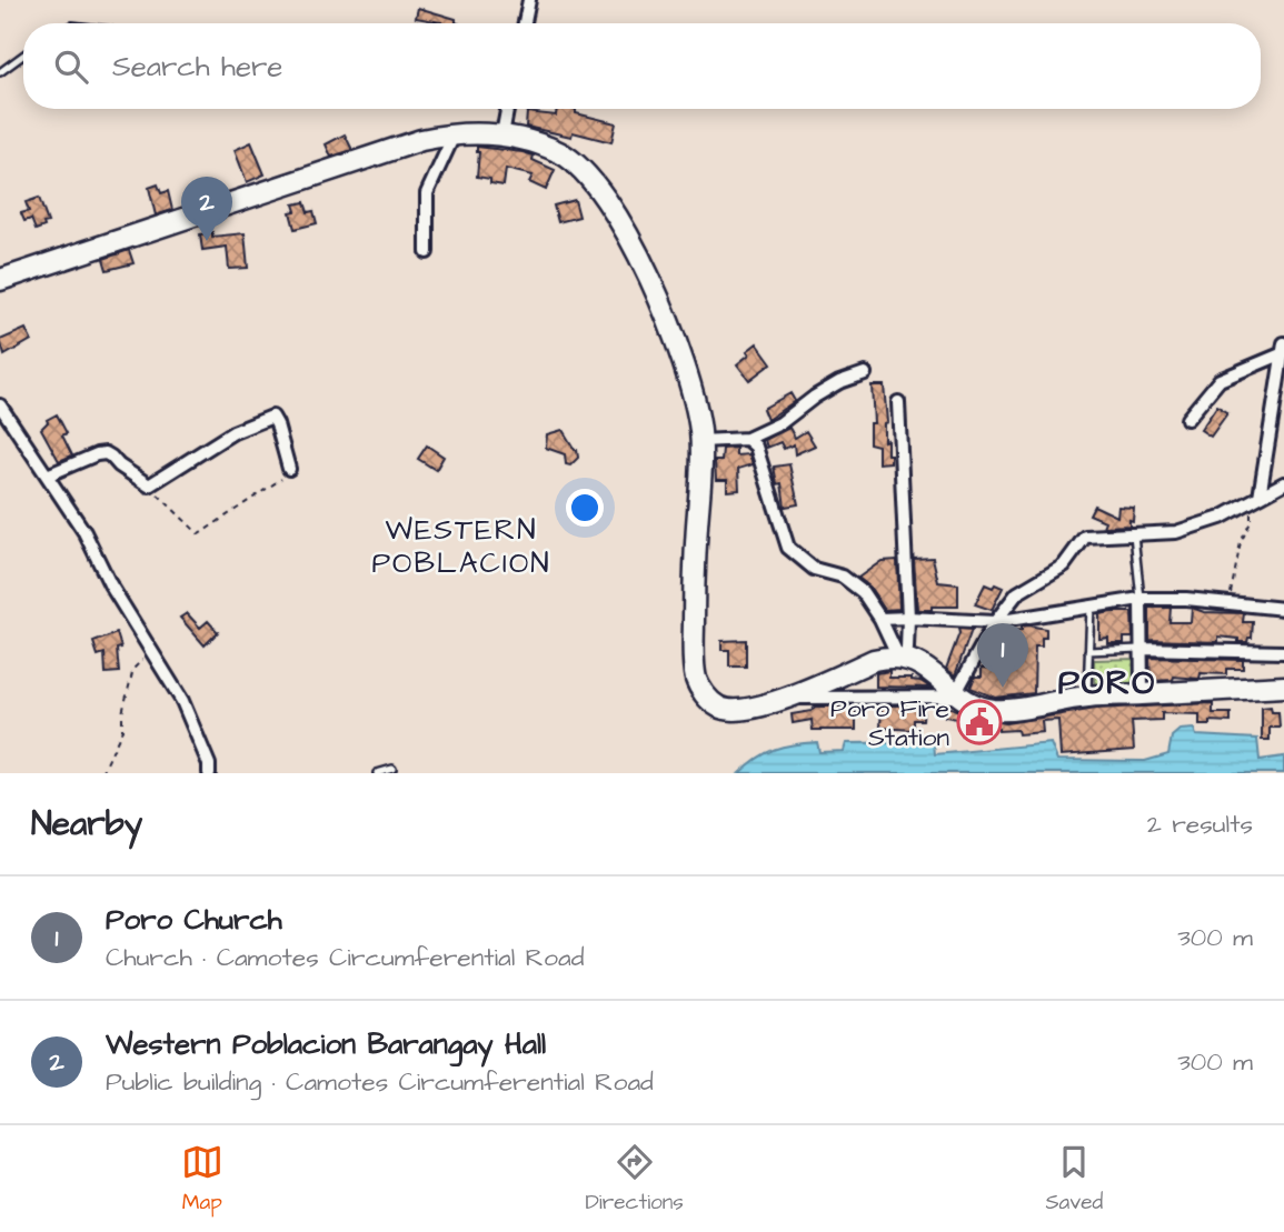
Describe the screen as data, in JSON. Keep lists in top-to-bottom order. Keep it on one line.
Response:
{"districts":["WESTERN POBLACION","PORO"],"places":{"public building":["Poro Fire Station"]},"page":{"search":"Search here","pins":["2","1"],"heading":["Nearby","2 results"],"list":[{"mark":"1","name":"Poro Church","note":"Church · Camotes Circumferential Road","value":"300 m"},{"mark":"2","name":"Western Poblacion Barangay Hall","note":"Public building · Camotes Circumferential Road","value":"300 m"}],"nav":["Map","Directions","Saved"]}}
